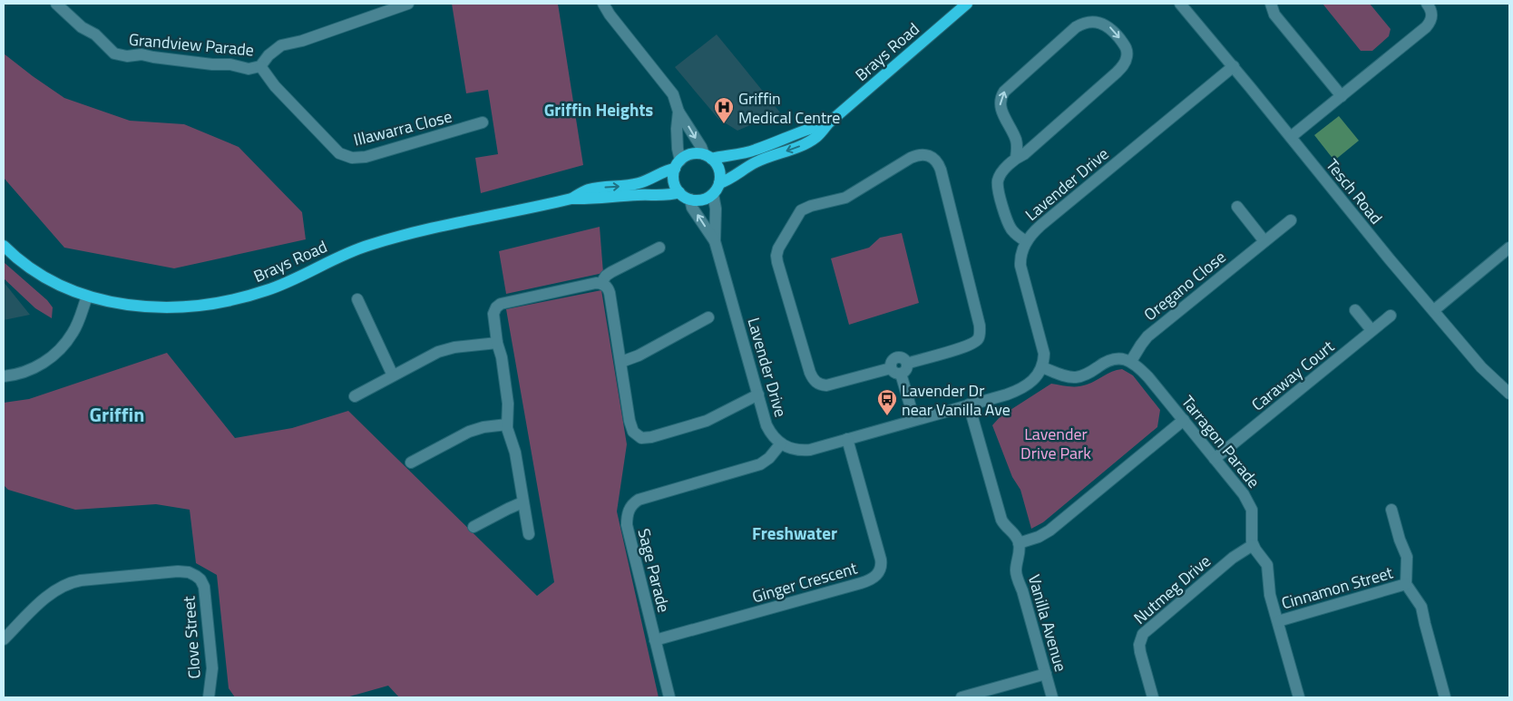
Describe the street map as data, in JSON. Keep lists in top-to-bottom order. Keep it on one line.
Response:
{"streets":{"main road":["Brays Road"],"street":["Grandview Parade","Illawarra Close","Lavender Drive","Tesch Road","Oregano Close","Caraway Court","Tarragon Parade","Sage Parade","Ginger Crescent","Cinnamon Street","Nutmeg Drive","Vanilla Avenue","Clove Street"]},"crossings":[["Grandview Parade","Illawarra Close"],["Brays Road","Lavender Drive"],["Lavender Drive","Tesch Road"],["Lavender Drive","Sage Parade"],["Oregano Close","Tarragon Parade"],["Caraway Court","Tarragon Parade"],["Tarragon Parade","Nutmeg Drive"],["Sage Parade","Ginger Crescent"]],"districts":["Griffin Heights","Griffin","Freshwater"],"parks":["Lavender Drive Park"],"places":{"hospital":["Griffin Medical Centre"],"bus stop":["Lavender Dr near Vanilla Ave"]}}
